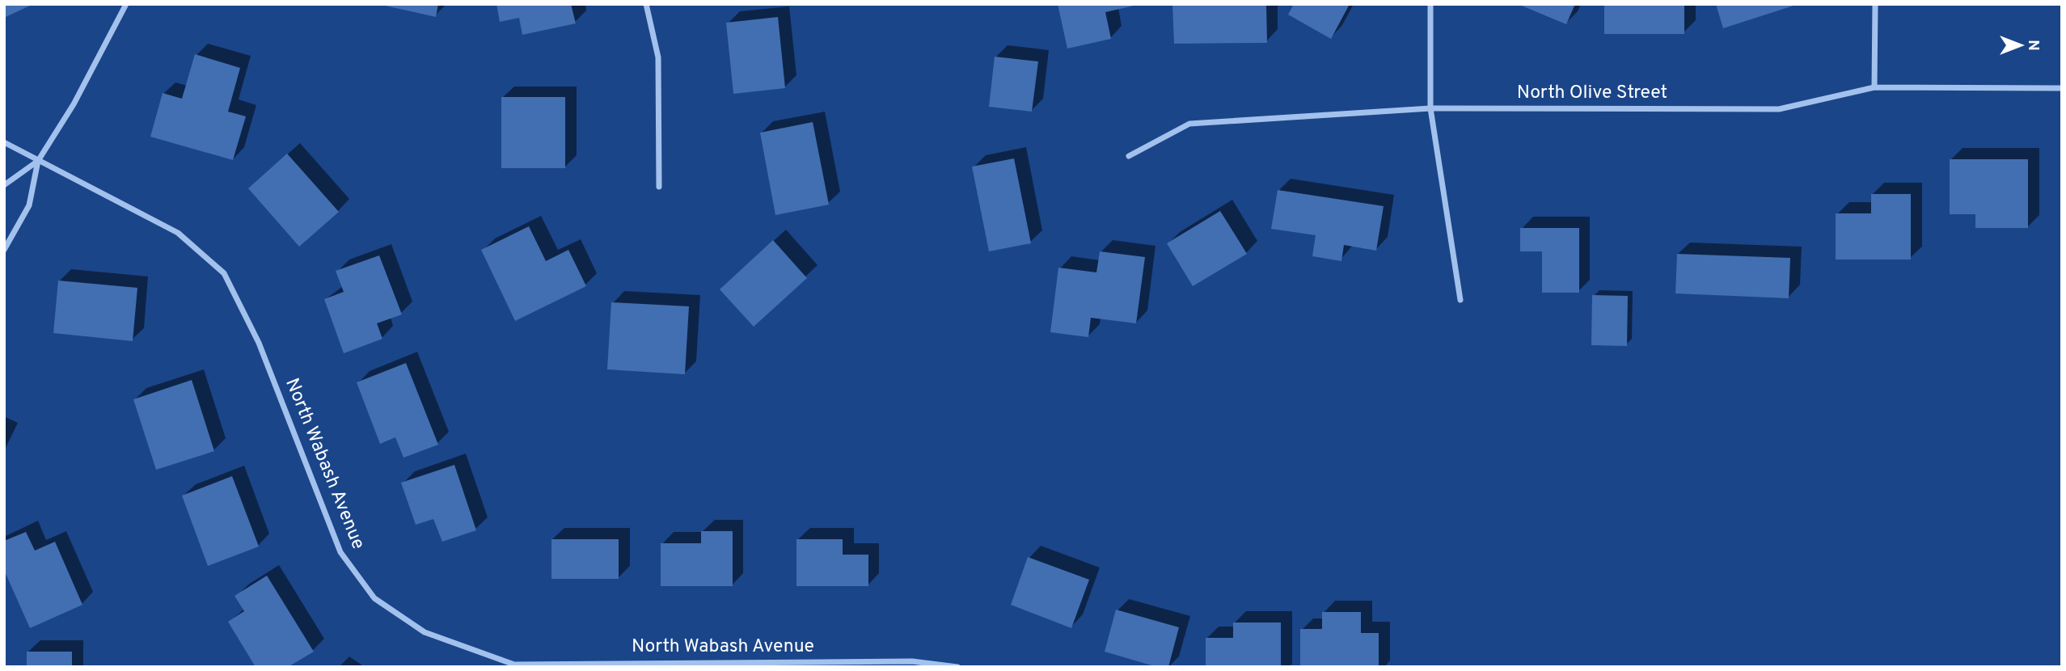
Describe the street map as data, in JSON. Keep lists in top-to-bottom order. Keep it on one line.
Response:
{"streets":{"street":["North Olive Street","North Wabash Avenue"]},"north":"right"}
